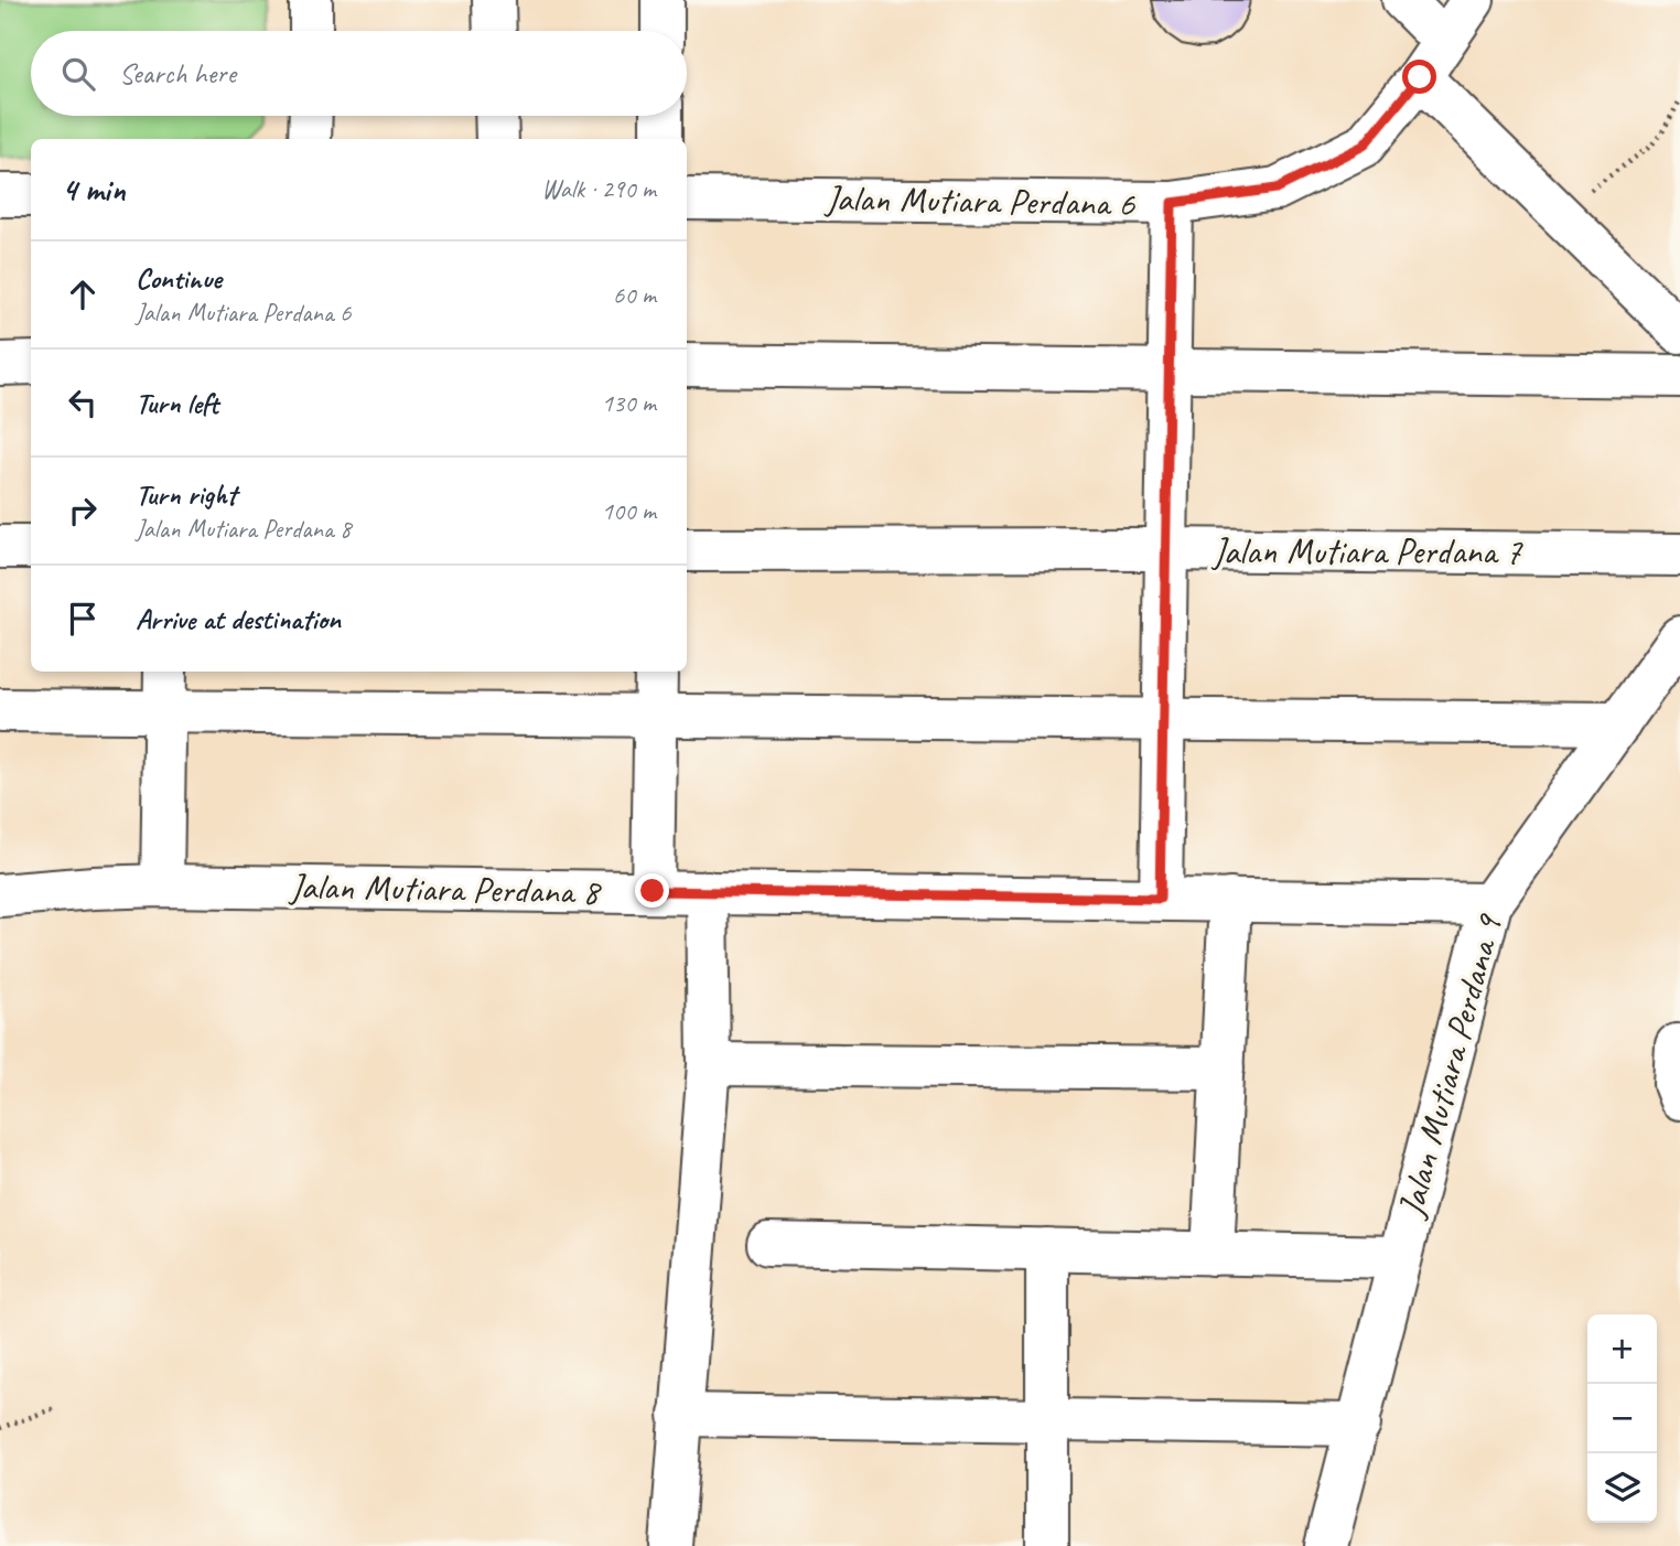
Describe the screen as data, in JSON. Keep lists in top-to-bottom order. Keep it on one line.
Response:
{"streets":{"street":["Jalan Mutiara Perdana 6","Jalan Mutiara Perdana 7","Jalan Mutiara Perdana 8","Jalan Mutiara Perdana 9"]},"crossings":[["Jalan Mutiara Perdana 8","Jalan Mutiara Perdana 9"]],"page":{"search":"Search here","heading":["4 min","Walk · 290 m"],"list":[["Continue","Jalan Mutiara Perdana 6","60 m"],["Turn left","130 m"],["Turn right","Jalan Mutiara Perdana 8","100 m"],"Arrive at destination"],"map_buttons":["+","−"]}}
